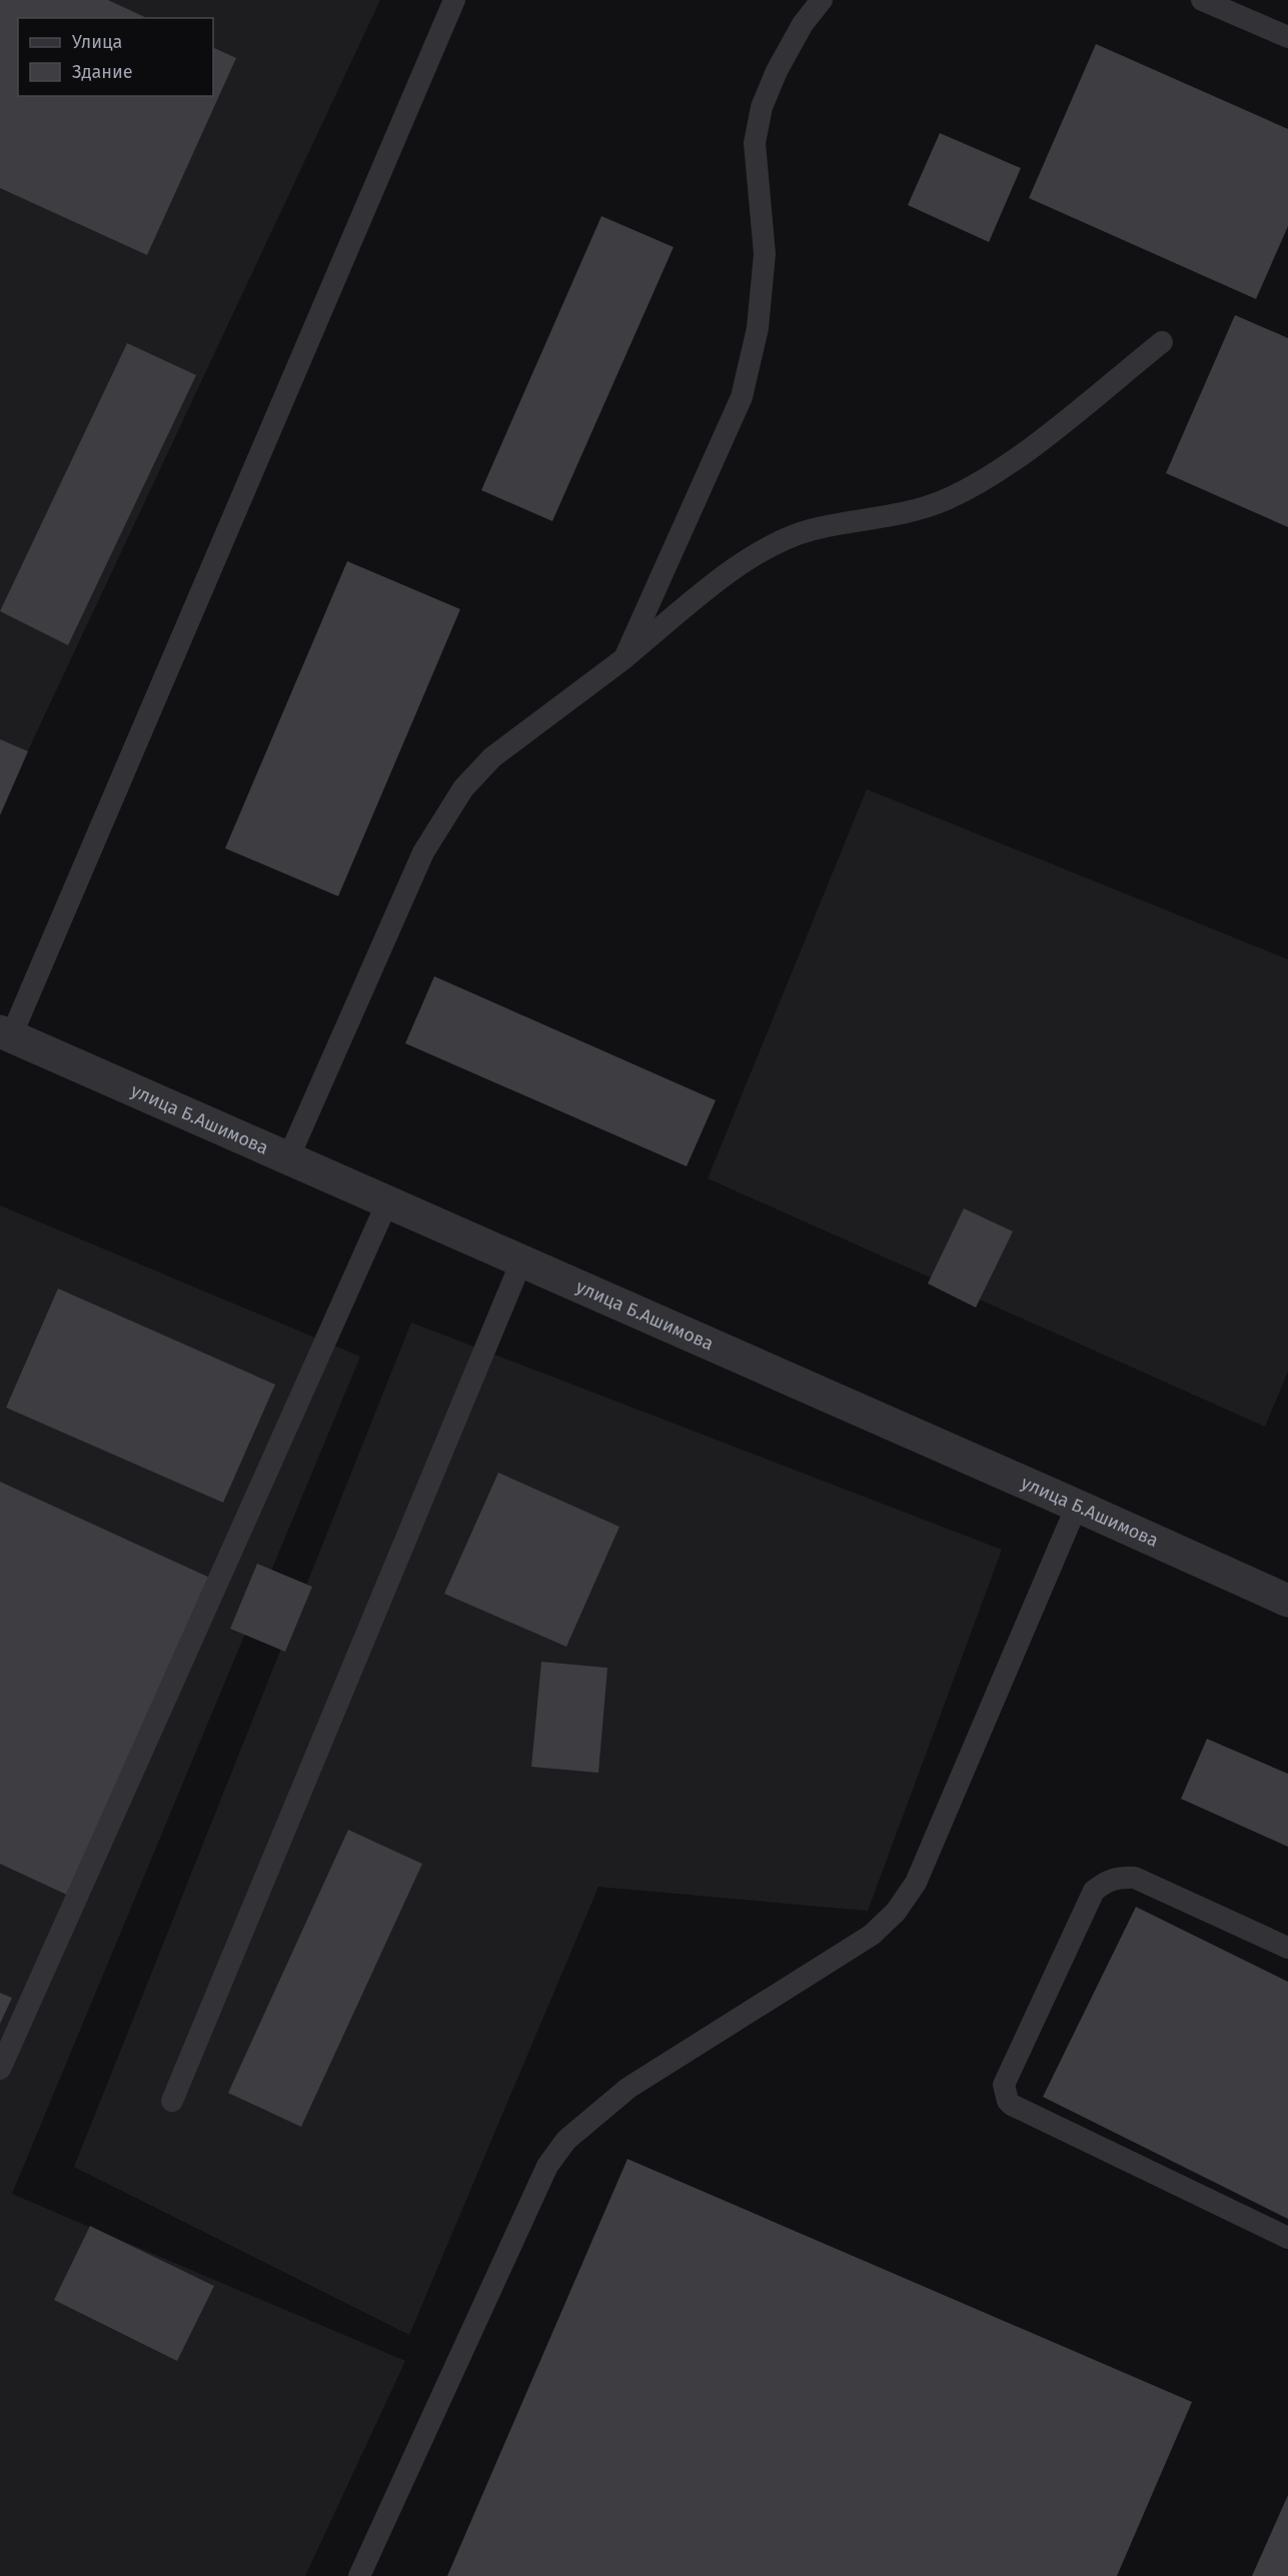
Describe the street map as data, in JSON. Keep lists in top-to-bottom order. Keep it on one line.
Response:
{"streets":{"street":["улица Б.Ашимова"]},"legend":["Улица","Здание"]}
